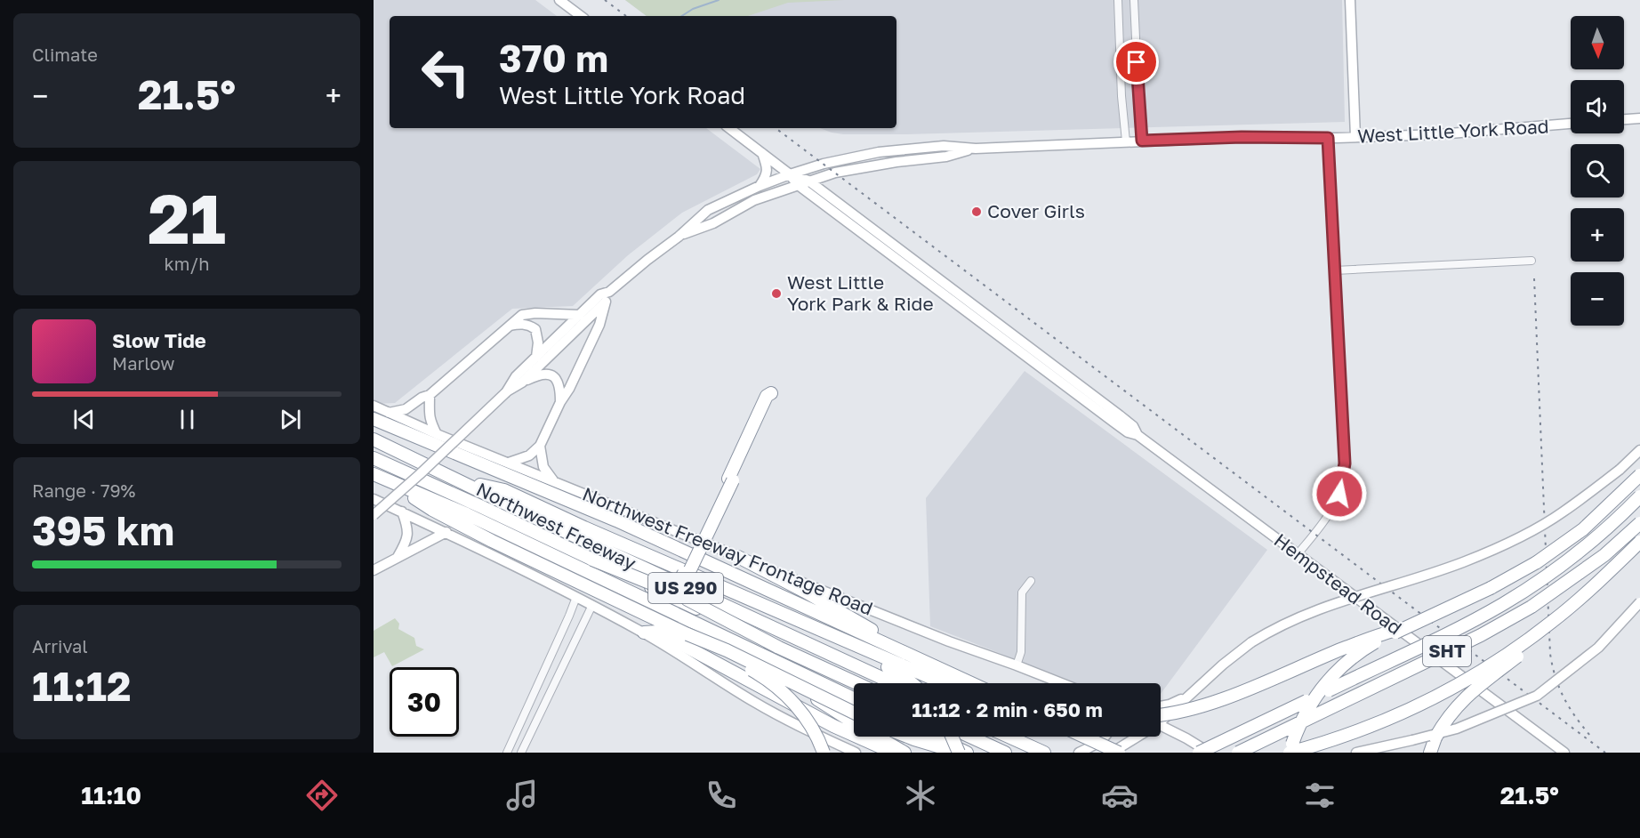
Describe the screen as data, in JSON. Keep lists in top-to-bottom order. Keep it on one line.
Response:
{"streets":{"highway":["Northwest Freeway","US 290","SHT"],"main road":["West Little York Road","Northwest Freeway Frontage Road","Hempstead Road"]},"crossings":[["West Little York Road","Hempstead Road"]],"places":["Cover Girls","West Little York Park & Ride"],"north":"bottom","page":{"tile":["Climate",["21","km/h"],["Range · 79%","395 km"],["Arrival","11:12"]],"map_buttons":["+","−"],"turn":["370 m","West Little York Road"],"heat":["−","21.5°","+"],"song":["Slow Tide","Marlow"],"limit":"30","trip":"11:12 · 2 min · 650 m","tabs":["11:10","21.5°"]}}
